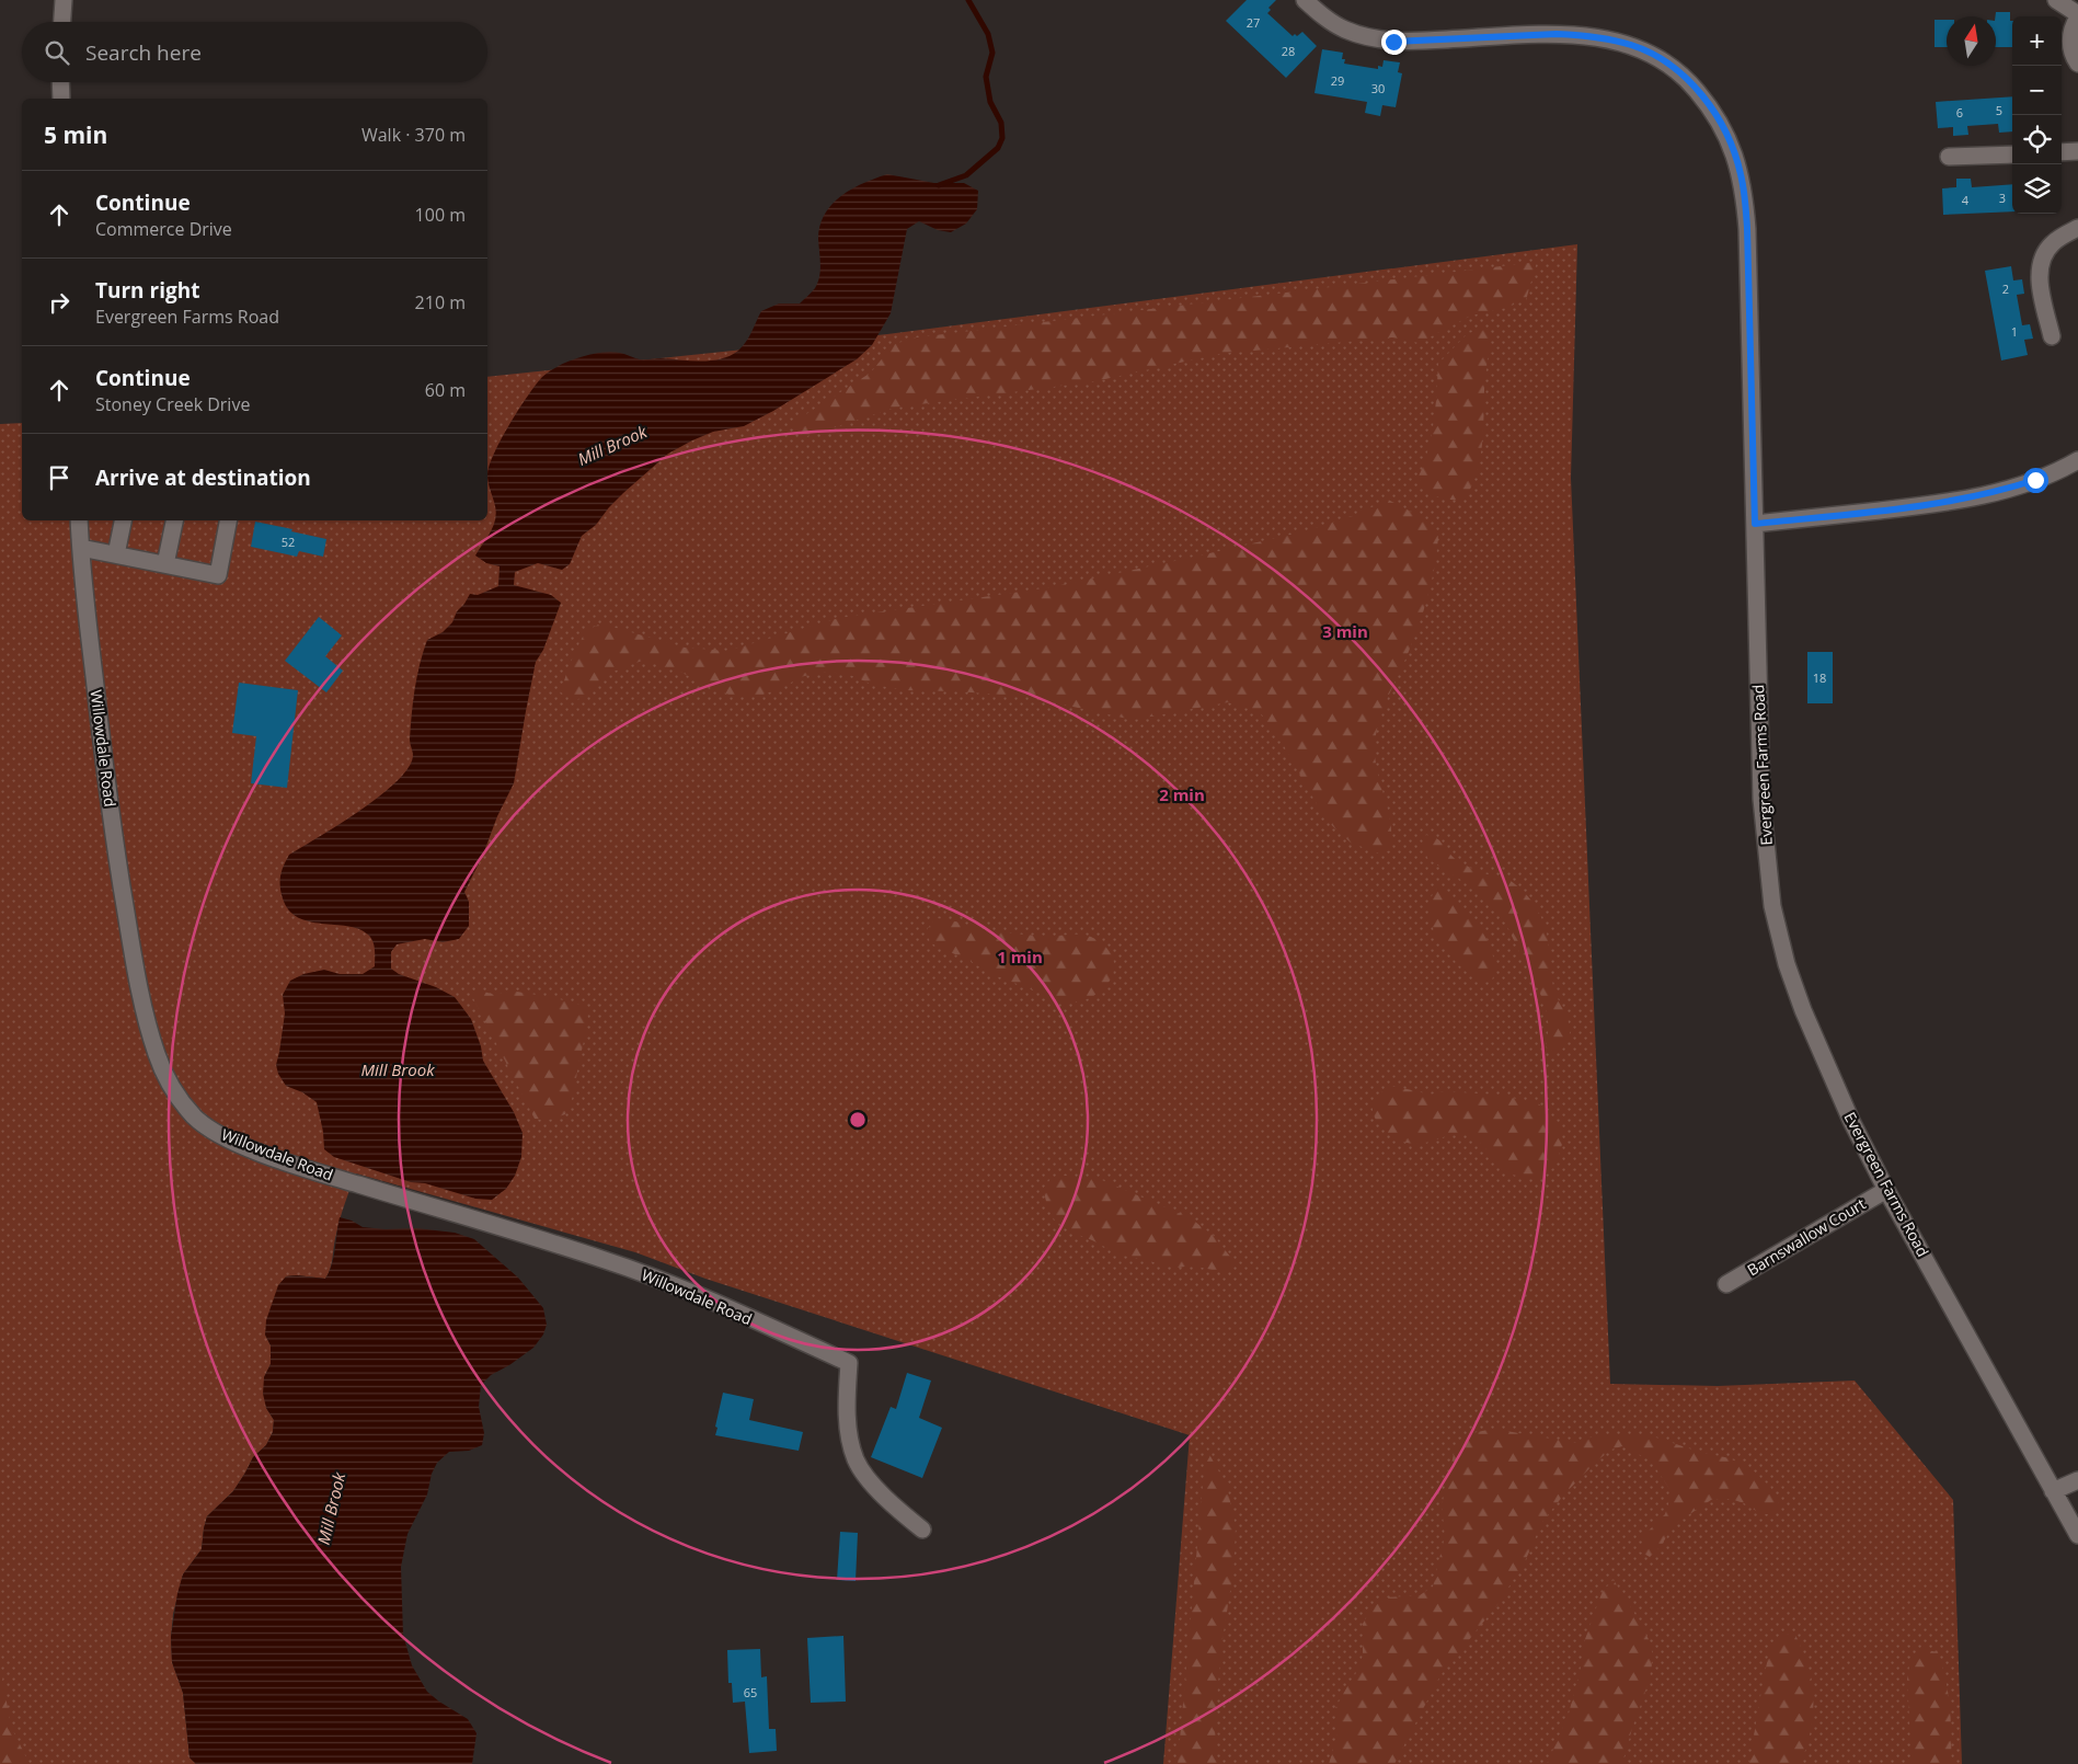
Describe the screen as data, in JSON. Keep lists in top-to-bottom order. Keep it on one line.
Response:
{"streets":{"street":["Willowdale Road","Evergreen Farms Road","Barnswallow Court"]},"crossings":[["Evergreen Farms Road","Barnswallow Court"]],"water":["Mill Brook"],"house_numbers":["27","28","29","30","5","6","3","4","2","1","52","18","65"],"north":"top","page":{"map_buttons":["+","−"],"search":"Search here","heading":["5 min","Walk · 370 m"],"list":[["Continue","Commerce Drive","100 m"],["Turn right","Evergreen Farms Road","210 m"],["Continue","Stoney Creek Drive","60 m"],"Arrive at destination"]},"rings":["3 min","2 min","1 min"]}
